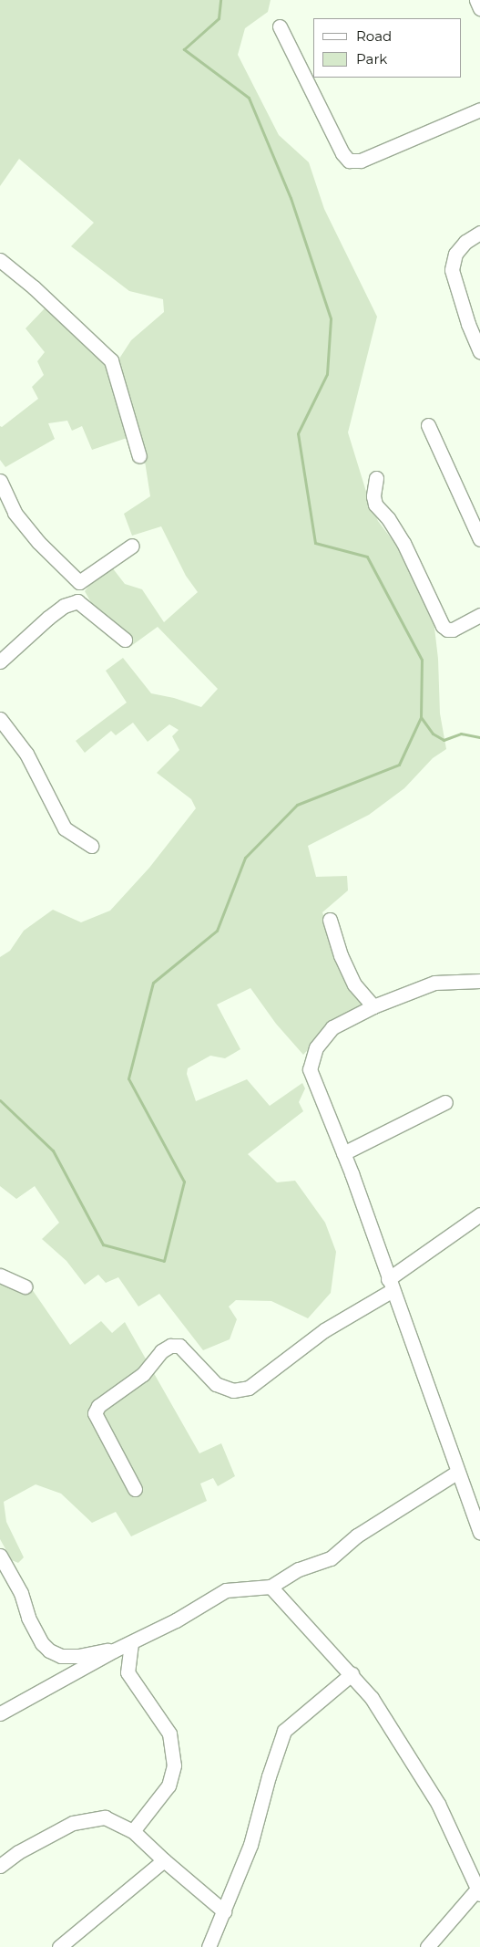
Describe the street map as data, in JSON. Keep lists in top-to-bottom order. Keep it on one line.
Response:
{"legend":["Road","Park"]}
